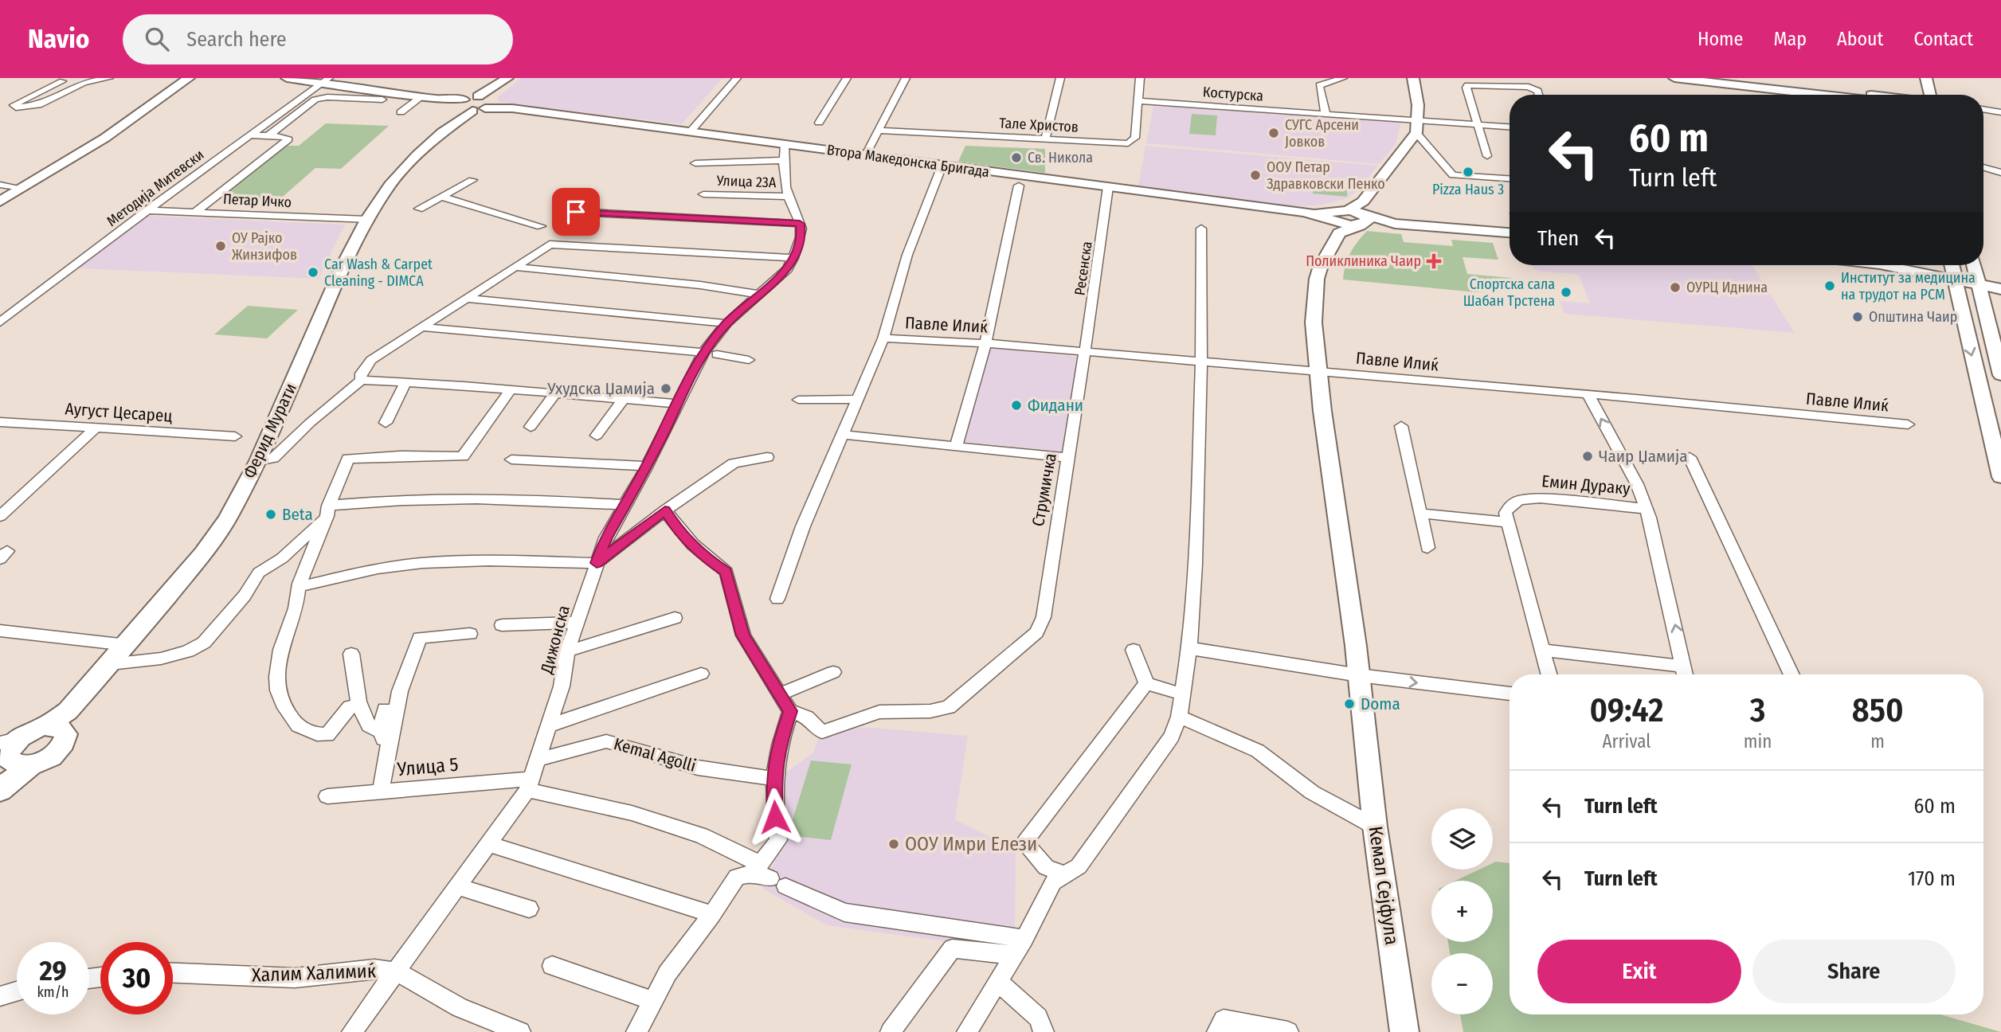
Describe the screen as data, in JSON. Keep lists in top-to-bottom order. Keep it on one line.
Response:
{"streets":{"street":["Костурска","Тале Христов","Втора Македонска Бригада","Улица 23А","Методија Митевски","Петар Ичко","Ресенска","Павле Илиќ","Аугуст Цесарец","Ферид Мурати","Емин Дураку","Струмичка","Дижонска","Kemal Agolli","Улица 5","Кемал Сејфула","Халим Халимиќ"]},"crossings":[["Костурска","Тале Христов"],["Втора Македонска Бригада","Ресенска"],["Методија Митевски","Петар Ичко"],["Петар Ичко","Ферид Мурати"],["Ресенска","Павле Илиќ"],["Ресенска","Струмичка"],["Павле Илиќ","Струмичка"],["Дижонска","Kemal Agolli"],["Дижонска","Улица 5"],["Дижонска","Халим Халимиќ"]],"places":{"other":["СУГС Арсени Јовков","Св. Никола","Pizza Haus 3","ООУ Петар Здравковски Пенко","ОУ Рајко Жинзифов","Car Wash & Carpet Cleaning - DIMCA","Институт за медицина на трудот на РСМ","ОУРЦ Иднина","Спортска сала Шабан Трстена","Општина Чаир","Ухудска Џамија","Фидани","Чаир Џамија","Beta","Doma","ООУ Имри Елези"],"health":["Поликлиника Чаир"]},"page":{"header":"Navio","search":"Search here","nav":["Home","Map","About","Contact"],"turn":["60 m","Turn left"],"then":"Then","eta":["09:42","Arrival","3","min","850","m"],"list":[{"name":"Turn left","value":"60 m"},{"name":"Turn left","value":"170 m"}],"map_buttons":["+","−"],"buttons":["Exit","Share"],"speed":"29 km/h","limit":"30"}}
